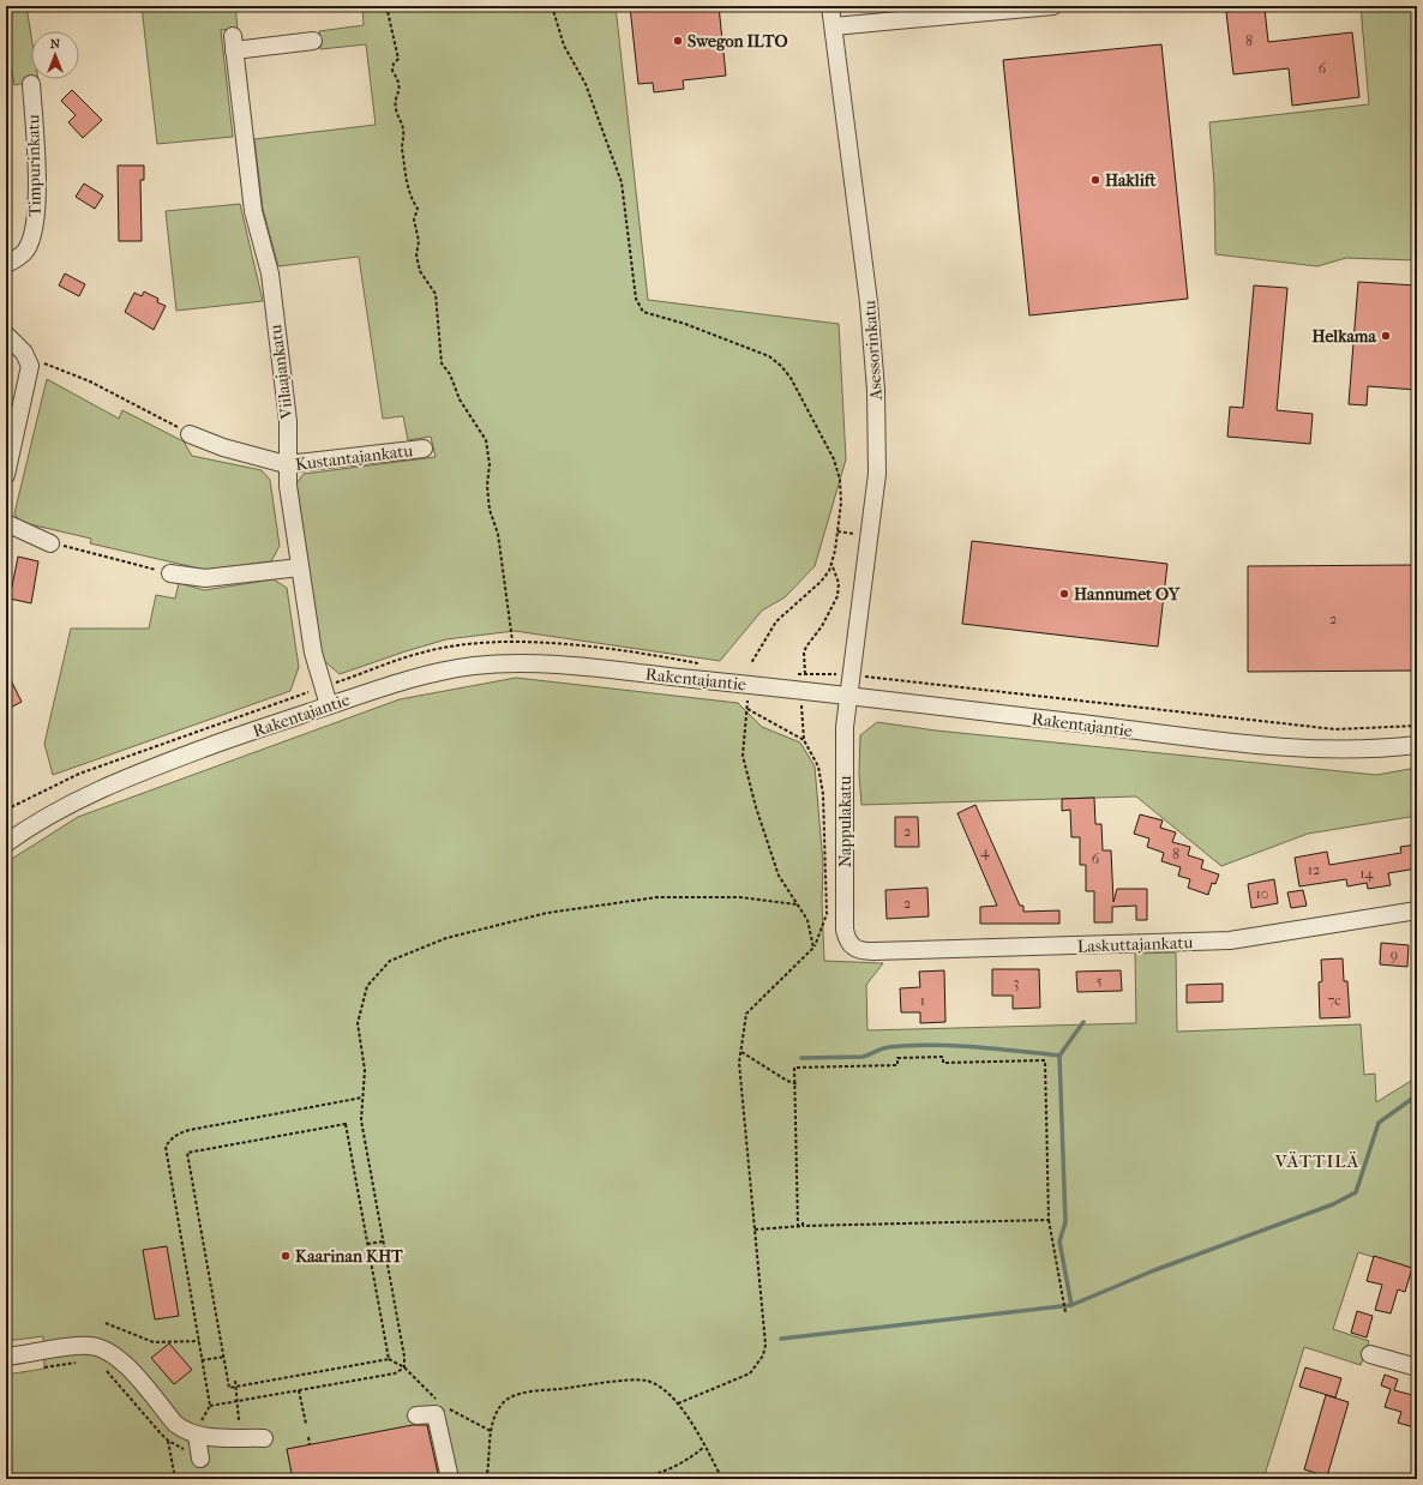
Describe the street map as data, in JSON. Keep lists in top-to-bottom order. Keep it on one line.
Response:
{"streets":{"street":["Timpurinkatu","Asessorinkatu","Viilaajankatu","Kustantajankatu","Rakentajantie","Nappulakatu","Laskuttajankatu"]},"crossings":[["Asessorinkatu","Rakentajantie"],["Asessorinkatu","Nappulakatu"],["Viilaajankatu","Kustantajankatu"],["Viilaajankatu","Rakentajantie"],["Rakentajantie","Nappulakatu"],["Nappulakatu","Laskuttajankatu"]],"districts":["VÄTTILÄ"],"places":["Swegon ILTO","Haklift","Helkama","Hannumet OY","Kaarinan KHT"],"house_numbers":["8","6","2","2","4","8","6","12","14","10","2","9","5","3","1","7c"],"north":"top"}
